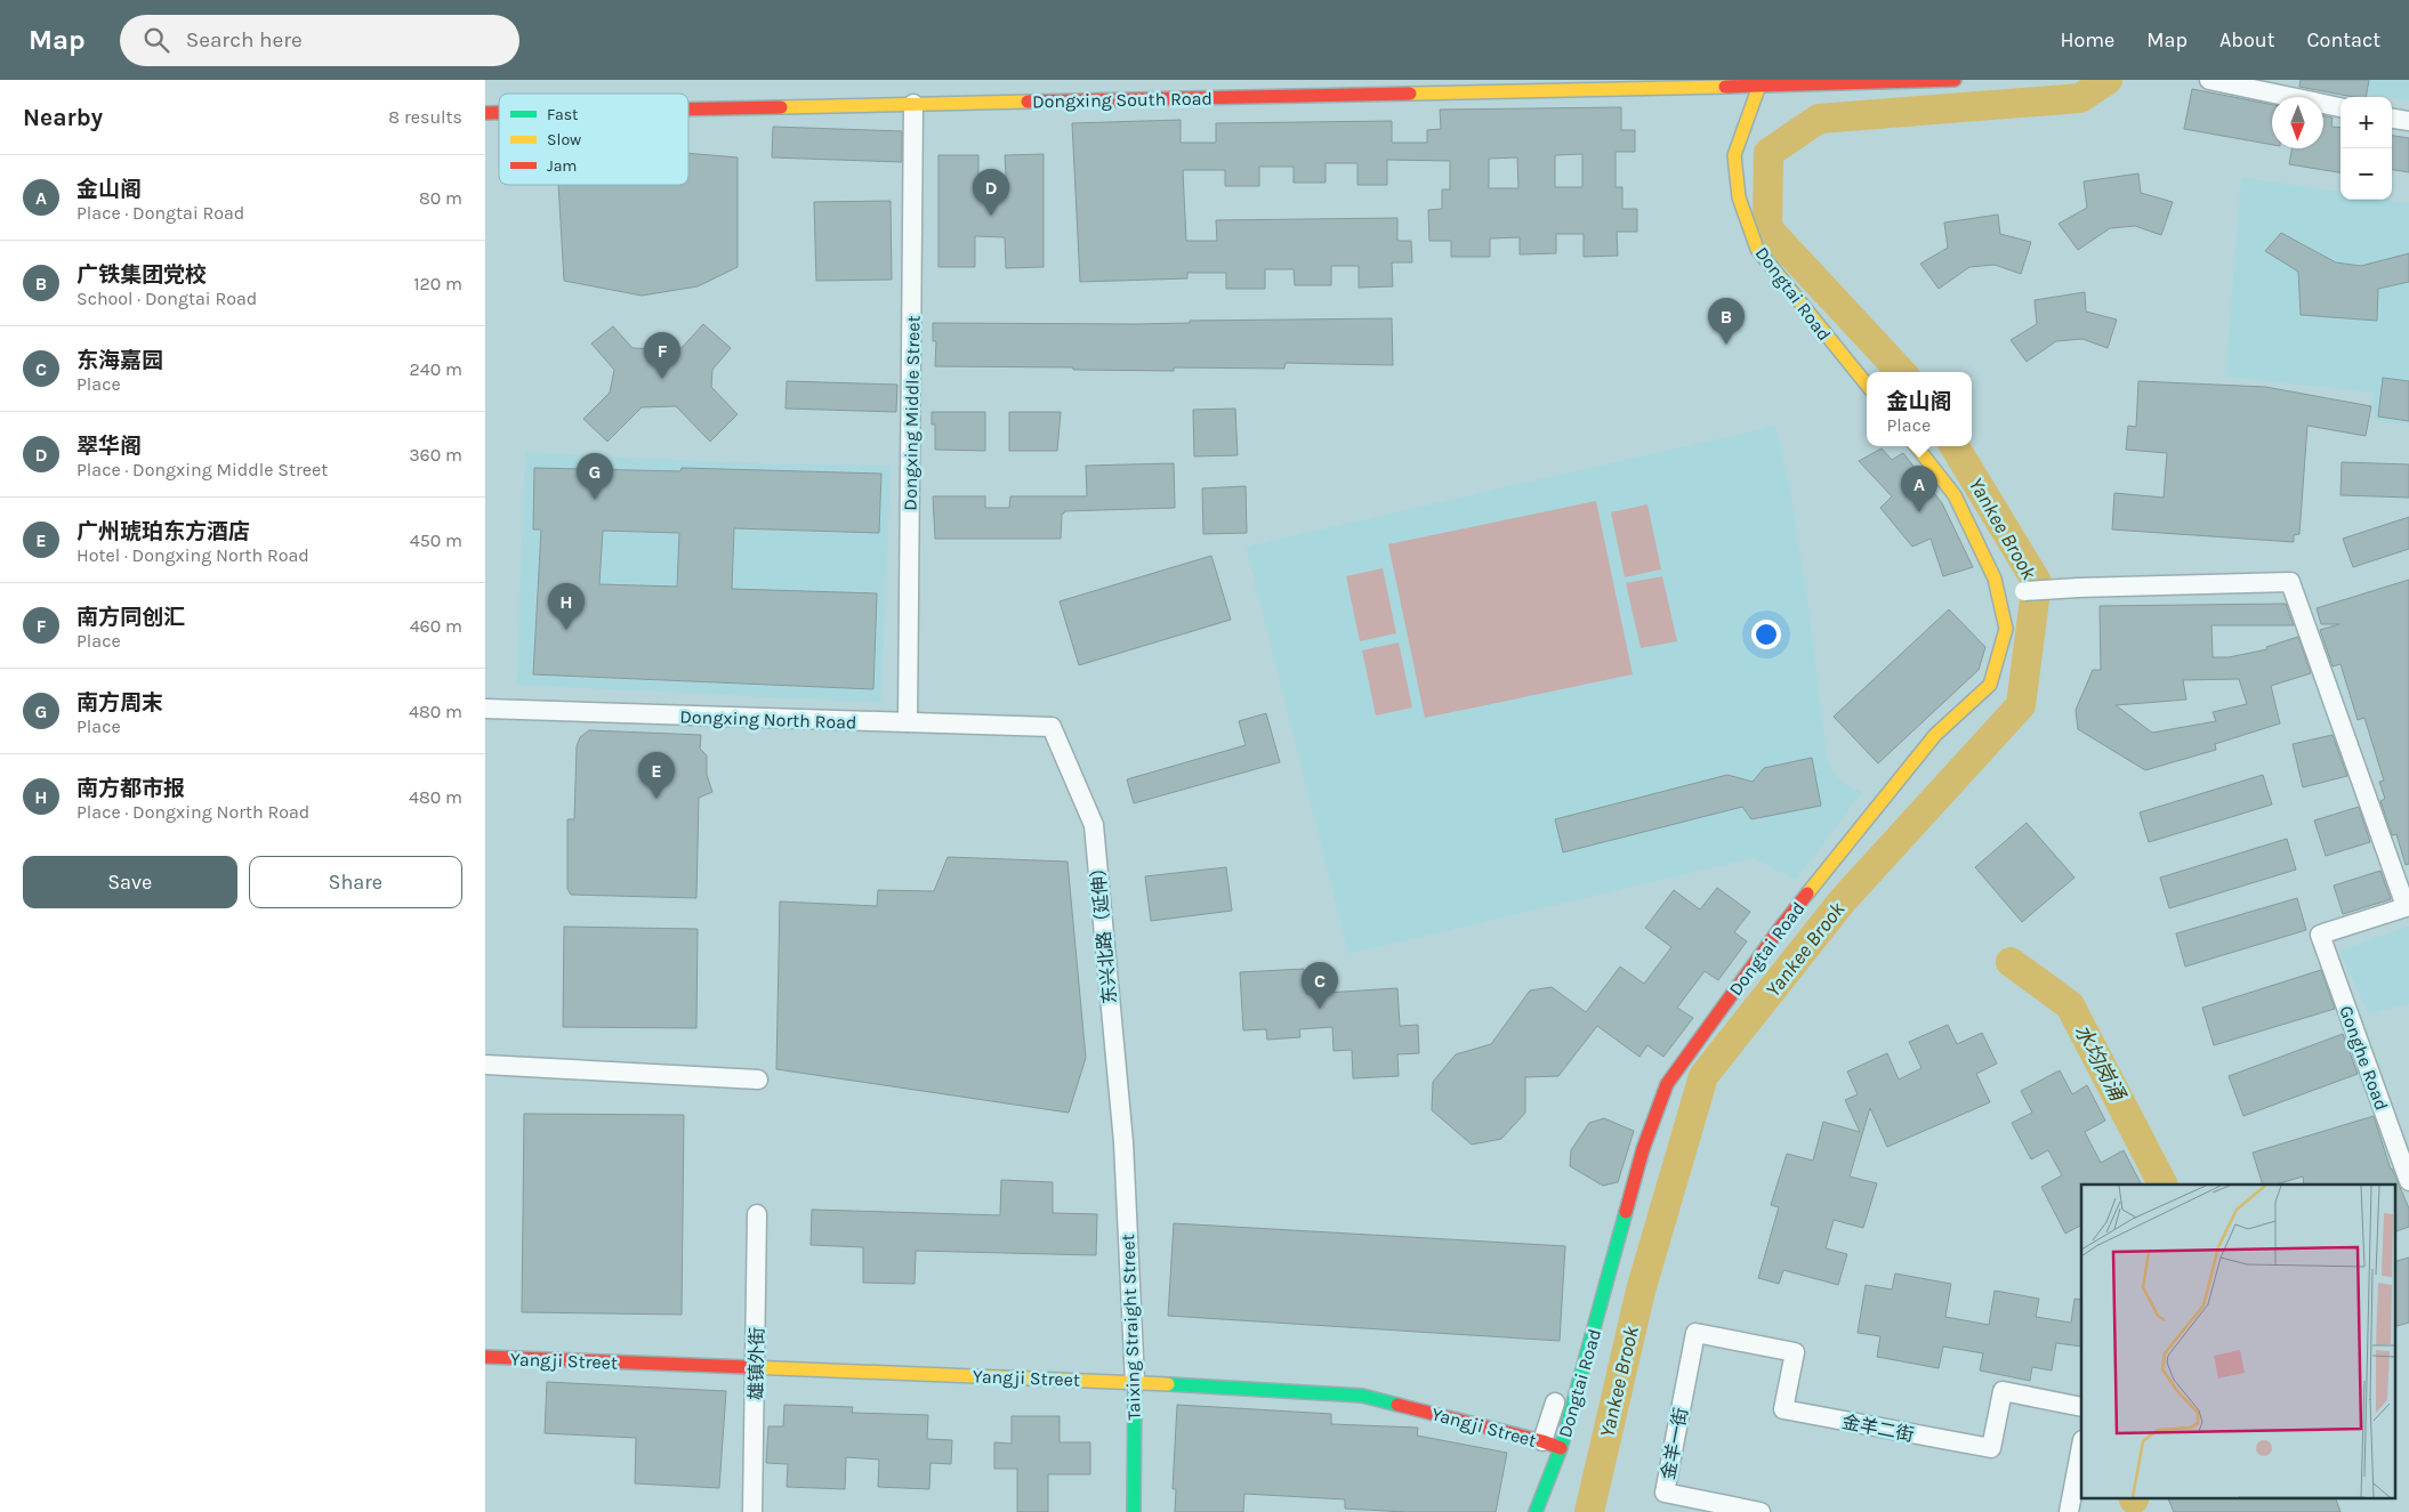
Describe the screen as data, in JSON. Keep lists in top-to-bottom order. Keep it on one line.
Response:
{"streets":{"street":["Dongxing South Road","Dongtai Road","Dongxing Middle Street","Dongxing North Road","东兴北路（延伸）","Gonghe Road","Taixing Straight Street","Yangji Street","雄镇外街","金羊二街","金羊一街"]},"crossings":[["Dongxing South Road","Dongtai Road"],["Dongxing South Road","Dongxing Middle Street"],["Dongtai Road","Yangji Street"],["Dongxing Middle Street","Dongxing North Road"],["Dongxing North Road","东兴北路（延伸）"],["东兴北路（延伸）","Taixing Straight Street"],["Taixing Straight Street","Yangji Street"],["Yangji Street","雄镇外街"],["金羊二街","金羊一街"]],"water":["Yankee Brook","水均岗涌"],"legend":["Fast","Slow","Jam"],"north":"bottom","page":{"header":"Map","search":"Search here","nav":["Home","Map","About","Contact"],"heading":["Nearby","8 results"],"map_buttons":["+","−"],"list":[{"mark":"A","name":"金山阁","note":"Place · Dongtai Road","value":"80 m"},{"mark":"B","name":"广铁集团党校","note":"School · Dongtai Road","value":"120 m"},{"mark":"C","name":"东海嘉园","note":"Place","value":"240 m"},{"mark":"D","name":"翠华阁","note":"Place · Dongxing Middle Street","value":"360 m"},{"mark":"E","name":"广州琥珀东方酒店","note":"Hotel · Dongxing North Road","value":"450 m"},{"mark":"F","name":"南方同创汇","note":"Place","value":"460 m"},{"mark":"G","name":"南方周末","note":"Place","value":"480 m"},{"mark":"H","name":"南方都市报","note":"Place · Dongxing North Road","value":"480 m"}],"pins":["D","B","F","G","A","H","E","C"],"popup":["金山阁","Place"],"buttons":["Save","Share"]}}
